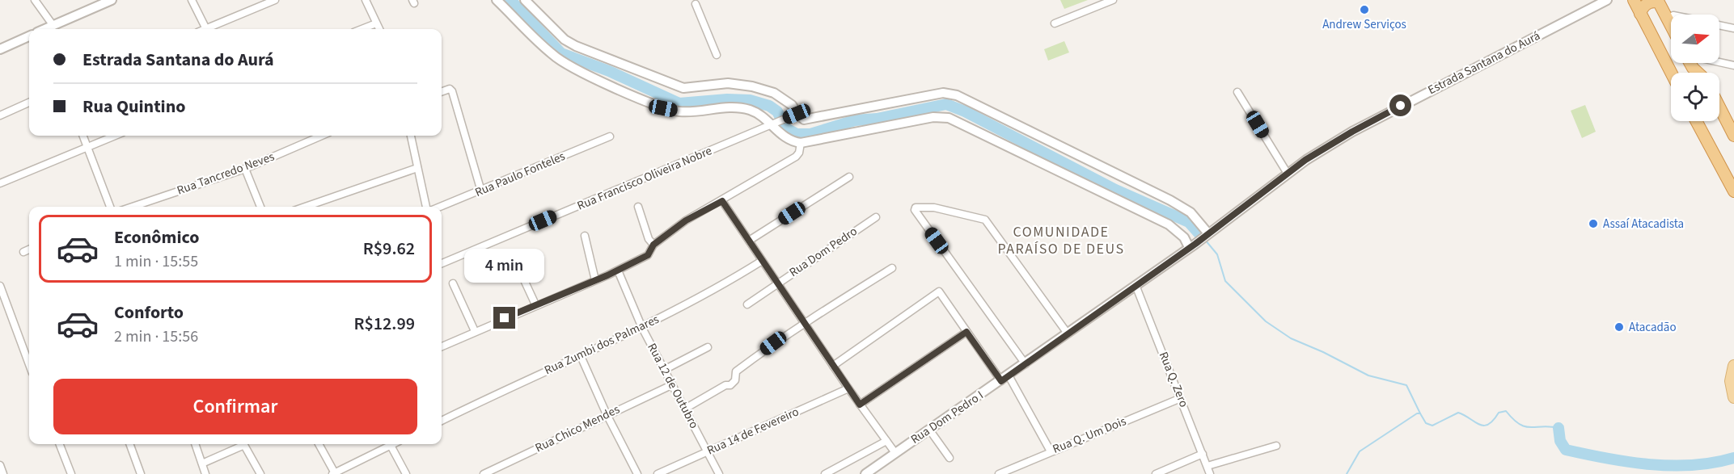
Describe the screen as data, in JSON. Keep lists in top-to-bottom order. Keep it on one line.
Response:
{"streets":{"street":["Estrada Santana do Aurá","Rua Tancredo Neves","Rua Paulo Fonteles","Rua Francisco Oliveira Nobre","Rua Dom Pedro","Rua Zumbi dos Palmares","Rua Q. Zero","Rua 12 de Outubro","Rua Dom Pedro I","Rua Chico Mendes","Rua 14 de Fevereiro","Rua Q. Um Dois"]},"crossings":[["Estrada Santana do Aurá","Rua Dom Pedro I"],["Rua Zumbi dos Palmares","Rua 12 de Outubro"],["Rua Q. Zero","Rua Dom Pedro I"],["Rua Q. Zero","Rua Q. Um Dois"],["Rua 12 de Outubro","Rua Chico Mendes"],["Rua 12 de Outubro","Rua 14 de Fevereiro"]],"districts":["COMUNIDADE PARAÍSO DE DEUS"],"places":["Andrew Serviços","Assaí Atacadista","Atacadão"],"north":"right","page":{"banner":["Estrada Santana do Aurá","Rua Quintino"],"list":[{"name":"Econômico","note":"1 min · 15:55","value":"R$9.62"},{"name":"Conforto","note":"2 min · 15:56","value":"R$12.99"}],"bubble":"4 min","buttons":"Confirmar"}}
